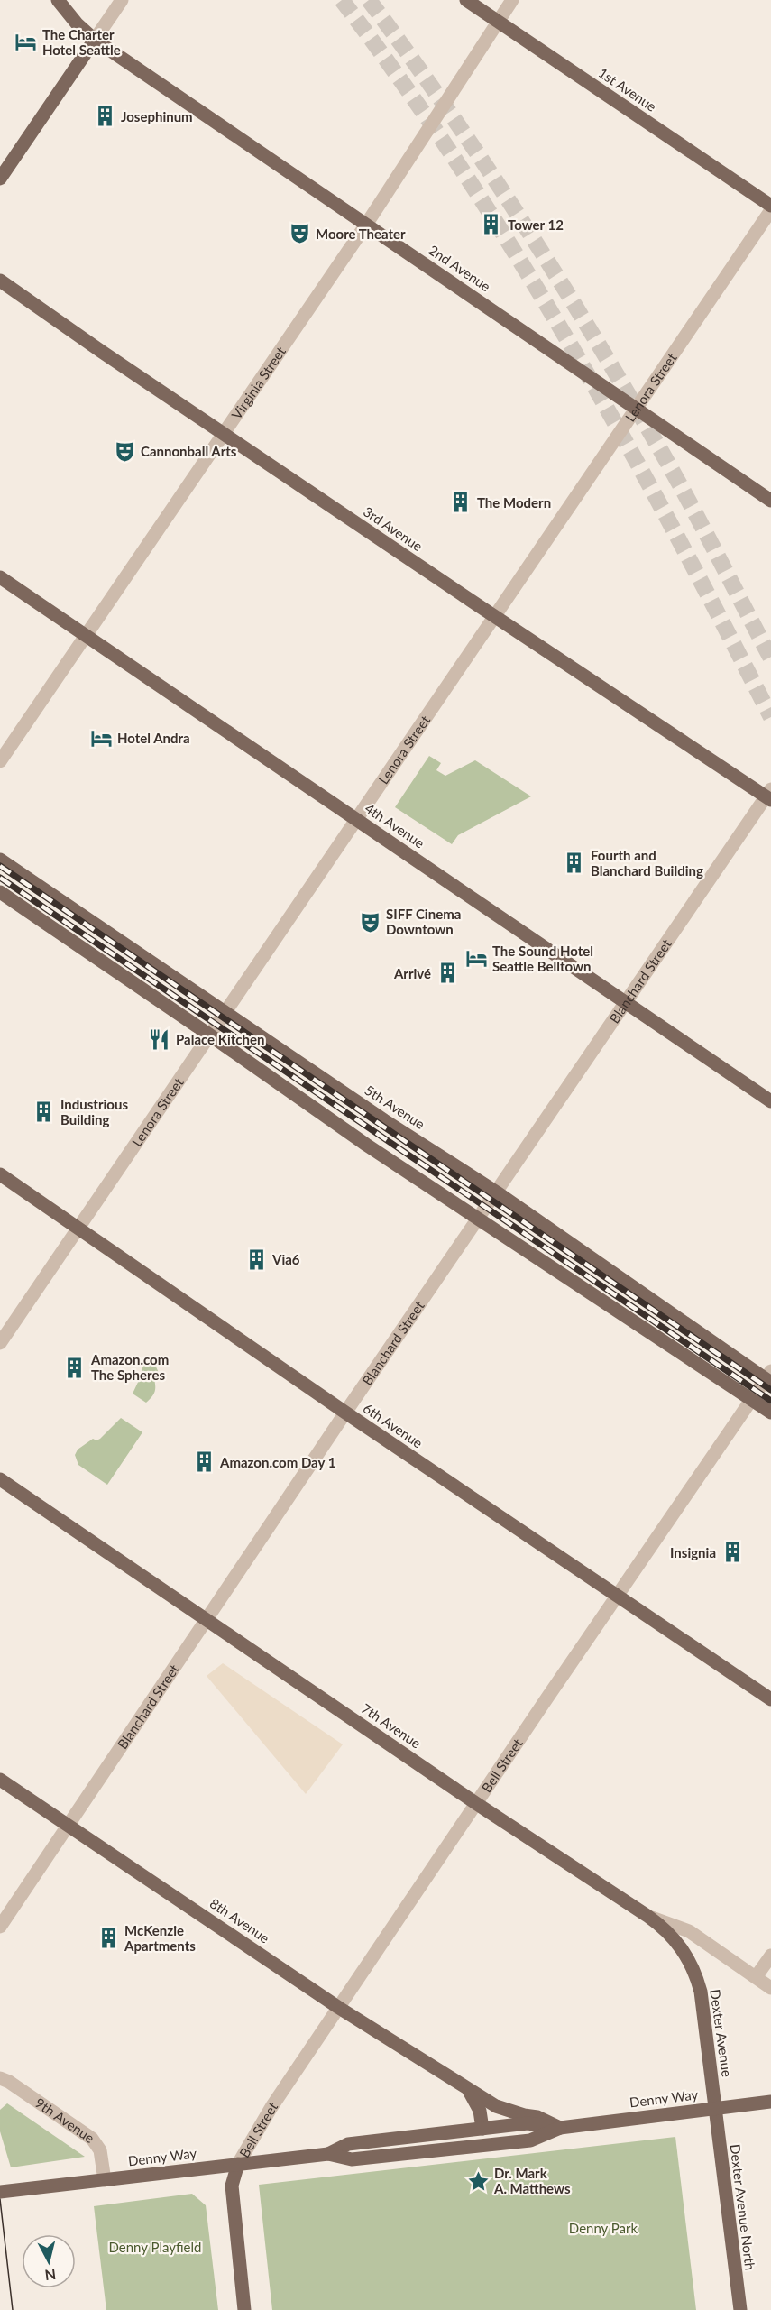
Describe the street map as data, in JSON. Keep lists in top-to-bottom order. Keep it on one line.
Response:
{"streets":{"main road":["1st Avenue","2nd Avenue","3rd Avenue","4th Avenue","5th Avenue","6th Avenue","7th Avenue","8th Avenue","Dexter Avenue","Denny Way","Dexter Avenue North"],"street":["Virginia Street","Lenora Street","Blanchard Street","Bell Street","9th Avenue"]},"crossings":[["1st Avenue","Virginia Street"],["1st Avenue","Lenora Street"],["2nd Avenue","Virginia Street"],["2nd Avenue","Lenora Street"],["Virginia Street","3rd Avenue"],["Virginia Street","4th Avenue"],["Lenora Street","3rd Avenue"],["Lenora Street","4th Avenue"],["Lenora Street","5th Avenue"],["Lenora Street","6th Avenue"],["3rd Avenue","Blanchard Street"],["4th Avenue","Blanchard Street"],["Blanchard Street","5th Avenue"],["Blanchard Street","6th Avenue"],["Blanchard Street","7th Avenue"],["Blanchard Street","8th Avenue"],["5th Avenue","Bell Street"],["6th Avenue","Bell Street"],["7th Avenue","Bell Street"],["7th Avenue","Dexter Avenue"],["Bell Street","8th Avenue"],["Bell Street","Denny Way"],["8th Avenue","Denny Way"],["Dexter Avenue","Denny Way"],["Dexter Avenue","Dexter Avenue North"],["Denny Way","9th Avenue"],["Denny Way","Dexter Avenue North"]],"parks":["Denny Park","Denny Playfield"],"places":{"hotel":["The Charter Hotel Seattle","Hotel Andra","The Sound Hotel Seattle Belltown"],"building":["Josephinum","Tower 12","The Modern","Fourth and Blanchard Building","Arrivé","Industrious Building","Via6","Amazon.com The Spheres","Amazon.com Day 1","Insignia","McKenzie Apartments"],"theatre":["Moore Theater","Cannonball Arts","SIFF Cinema Downtown"],"restaurant":["Palace Kitchen"],"place":["Dr. Mark A. Matthews"]},"north":"bottom"}
